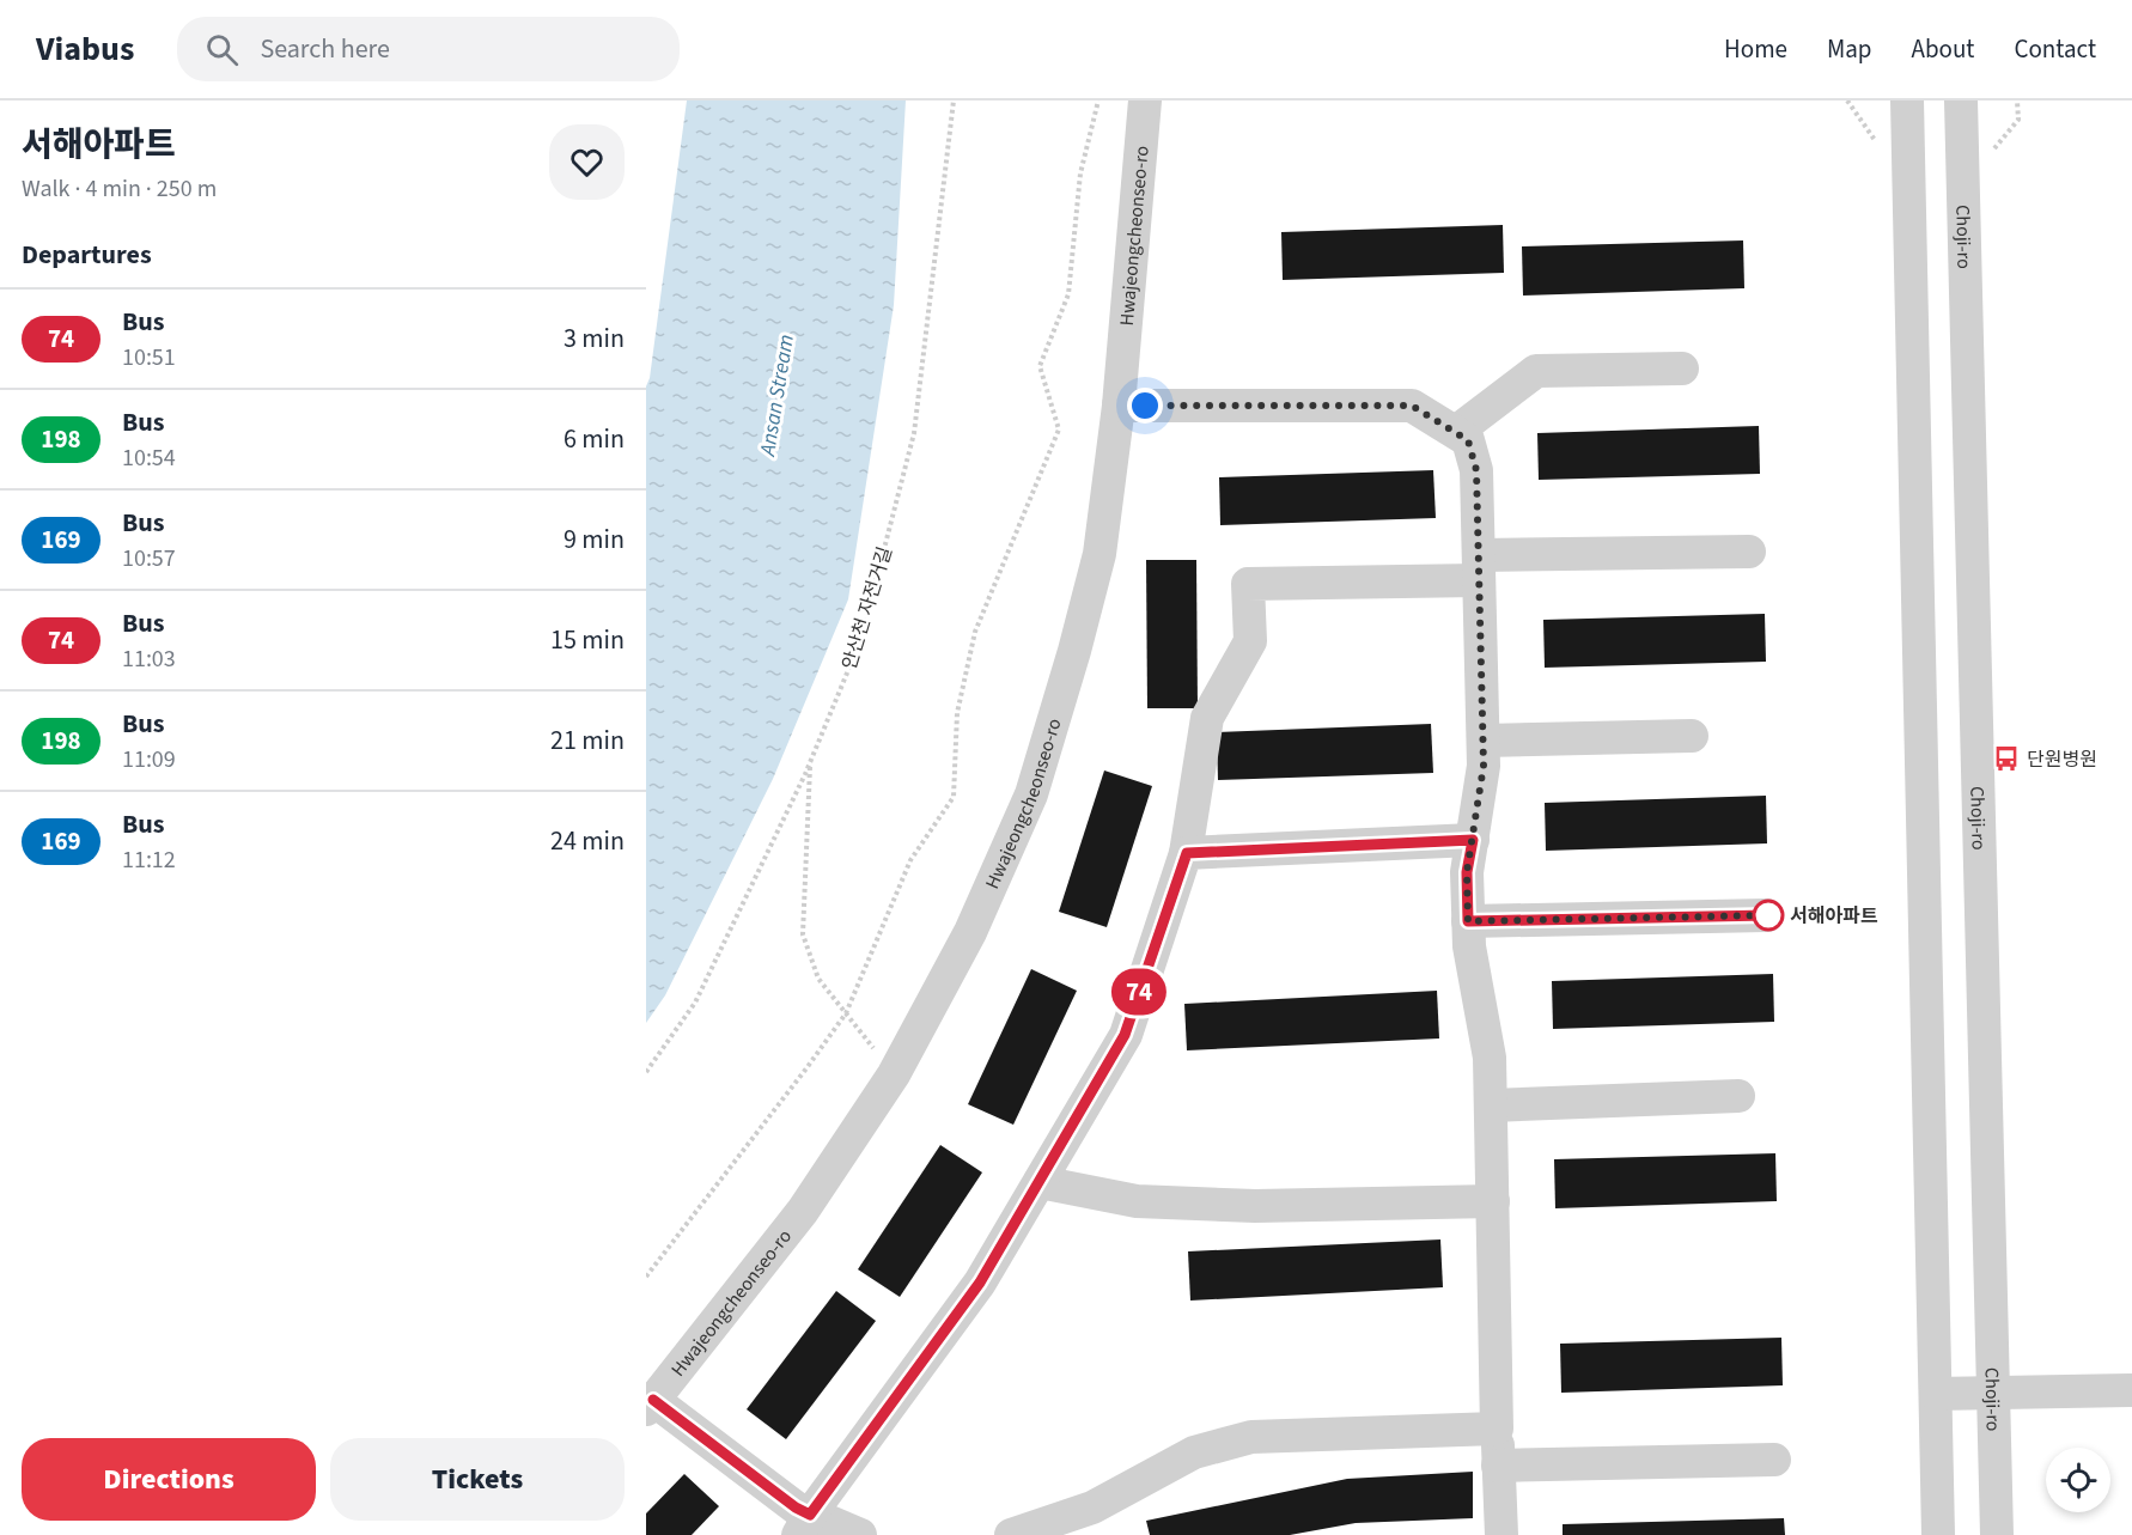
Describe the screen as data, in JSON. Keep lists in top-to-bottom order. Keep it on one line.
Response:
{"streets":{"street":["Hwajeongcheonseo-ro","Choji-ro"],"path":["안산천 자전거길"]},"water":["Ansan Stream"],"places":{"bus stop":["단원병원"],"other":["서해아파트"]},"lines":["bus line 74"],"page":{"header":"Viabus","search":"Search here","nav":["Home","Map","About","Contact"],"heading":[["서해아파트","Walk · 4 min · 250 m"],"Departures"],"on_map":"74","list":[{"mark":"74","name":"Bus","note":"10:51","value":"3 min"},{"mark":"198","name":"Bus","note":"10:54","value":"6 min"},{"mark":"169","name":"Bus","note":"10:57","value":"9 min"},{"mark":"74","name":"Bus","note":"11:03","value":"15 min"},{"mark":"198","name":"Bus","note":"11:09","value":"21 min"},{"mark":"169","name":"Bus","note":"11:12","value":"24 min"}],"buttons":["Directions","Tickets"]}}
